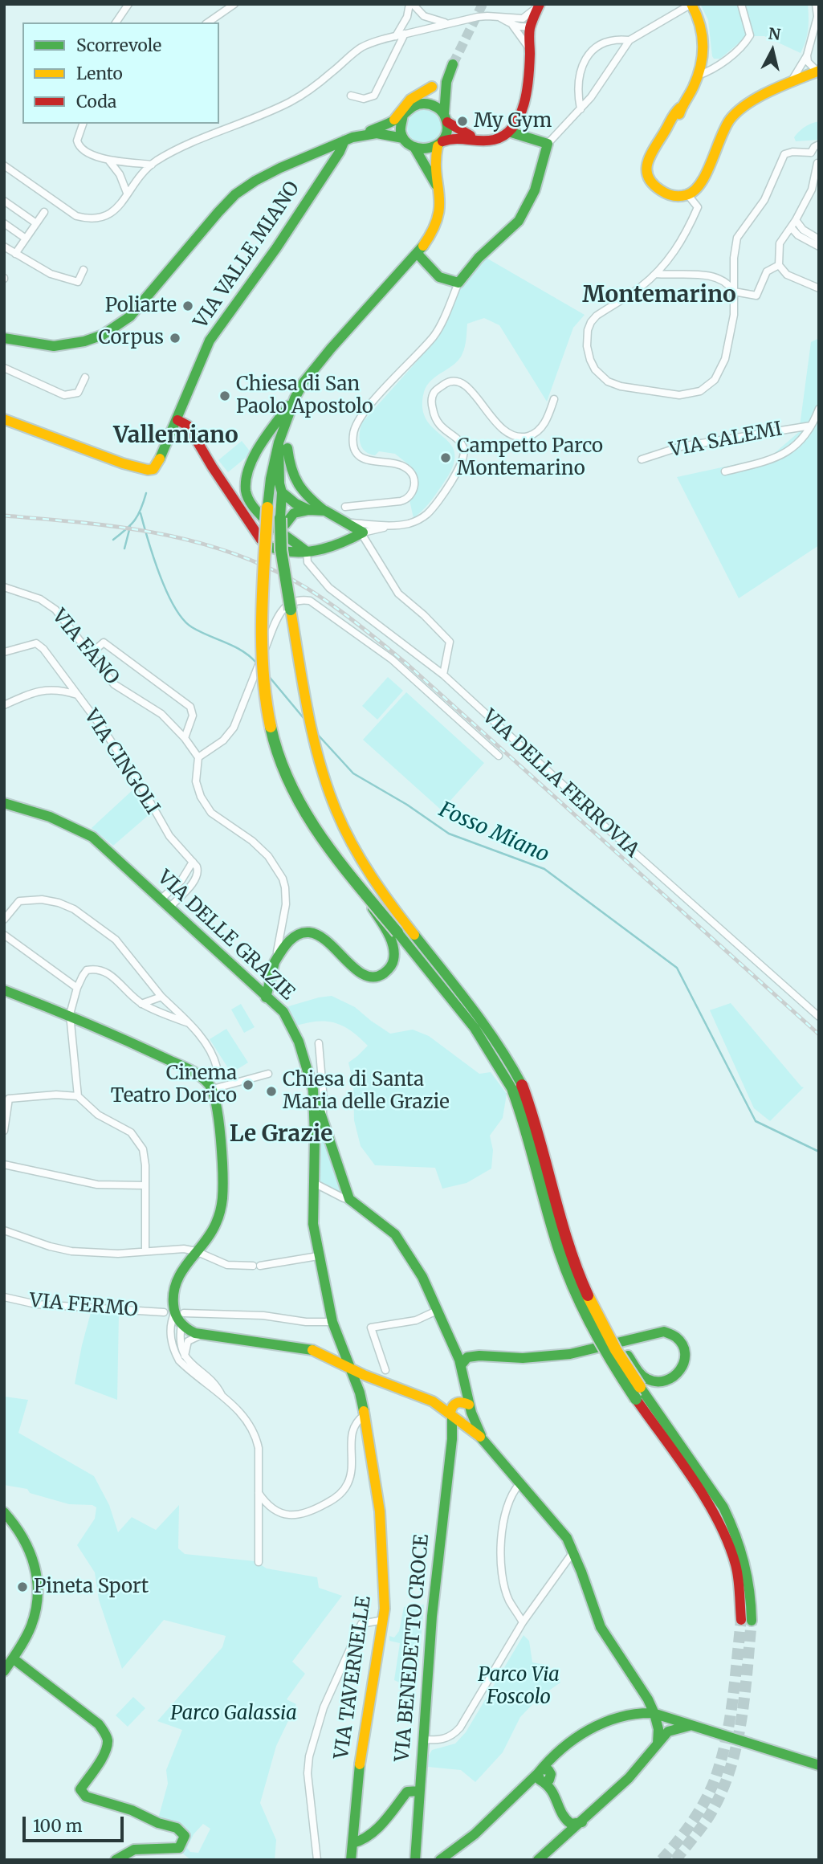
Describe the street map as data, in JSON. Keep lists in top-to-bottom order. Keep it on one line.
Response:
{"streets":{"main road":["VIA VALLE MIANO","VIA DELLE GRAZIE","VIA BENEDETTO CROCE","VIA TAVERNELLE"],"street":["VIA SALEMI","VIA FANO","VIA CINGOLI","VIA DELLA FERROVIA","VIA FERMO"]},"crossings":[["VIA DELLE GRAZIE","VIA FERMO"],["VIA DELLE GRAZIE","VIA TAVERNELLE"]],"districts":["Montemarino","Vallemiano","Le Grazie"],"water":["Fosso Miano"],"parks":["Parco Via Foscolo","Parco Galassia"],"places":["My Gym","Poliarte","Corpus","Chiesa di San Paolo Apostolo","Campetto Parco Montemarino","Cinema Teatro Dorico","Chiesa di Santa Maria delle Grazie","Pineta Sport"],"legend":["Scorrevole","Lento","Coda"],"scale_bar":"100 m","north":"top"}
